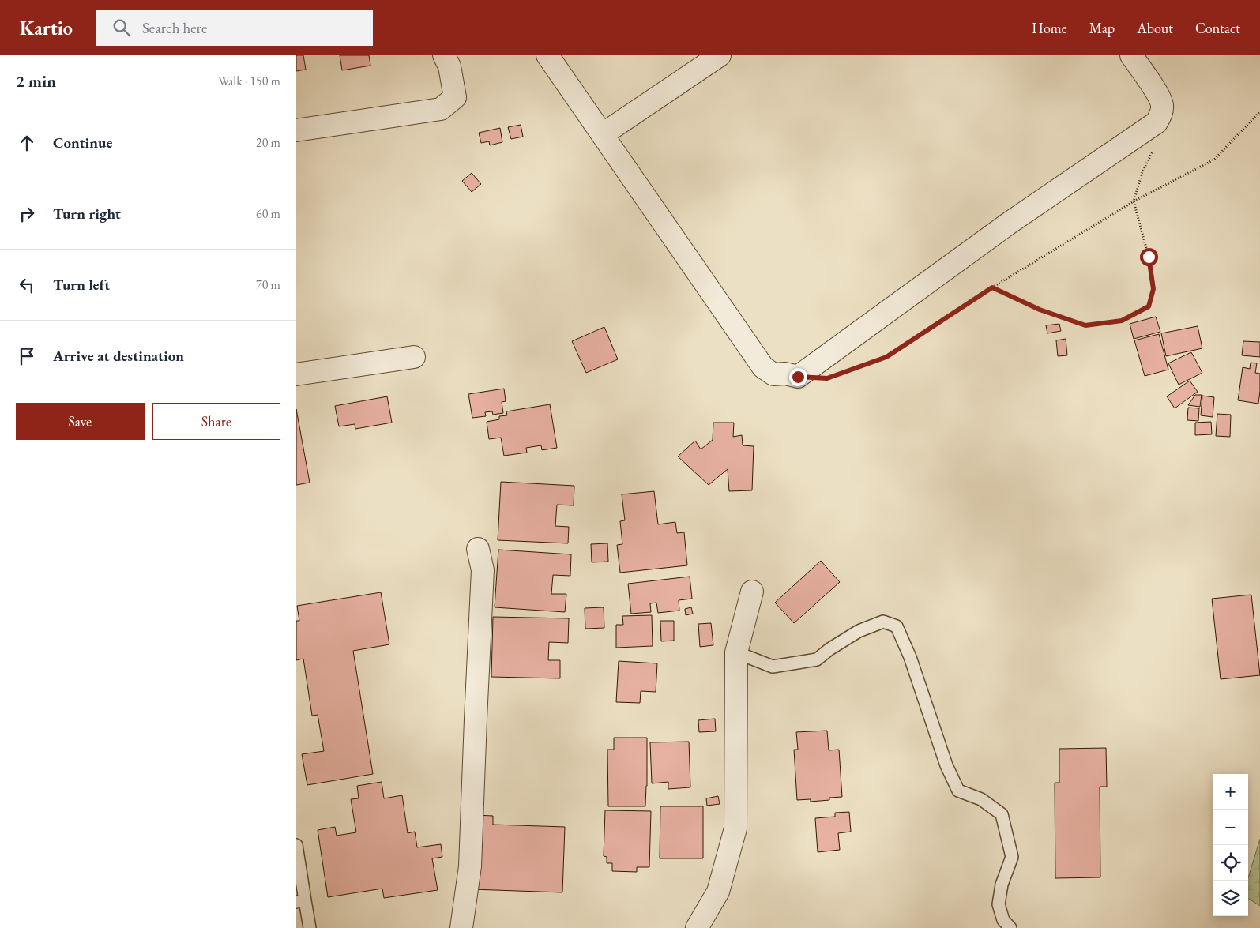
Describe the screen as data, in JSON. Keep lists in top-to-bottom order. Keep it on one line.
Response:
{"page":{"header":"Kartio","search":"Search here","nav":["Home","Map","About","Contact"],"heading":["2 min","Walk · 150 m"],"list":[["Continue","20 m"],["Turn right","60 m"],["Turn left","70 m"],"Arrive at destination"],"buttons":["Save","Share"],"map_buttons":["+","−"]}}
